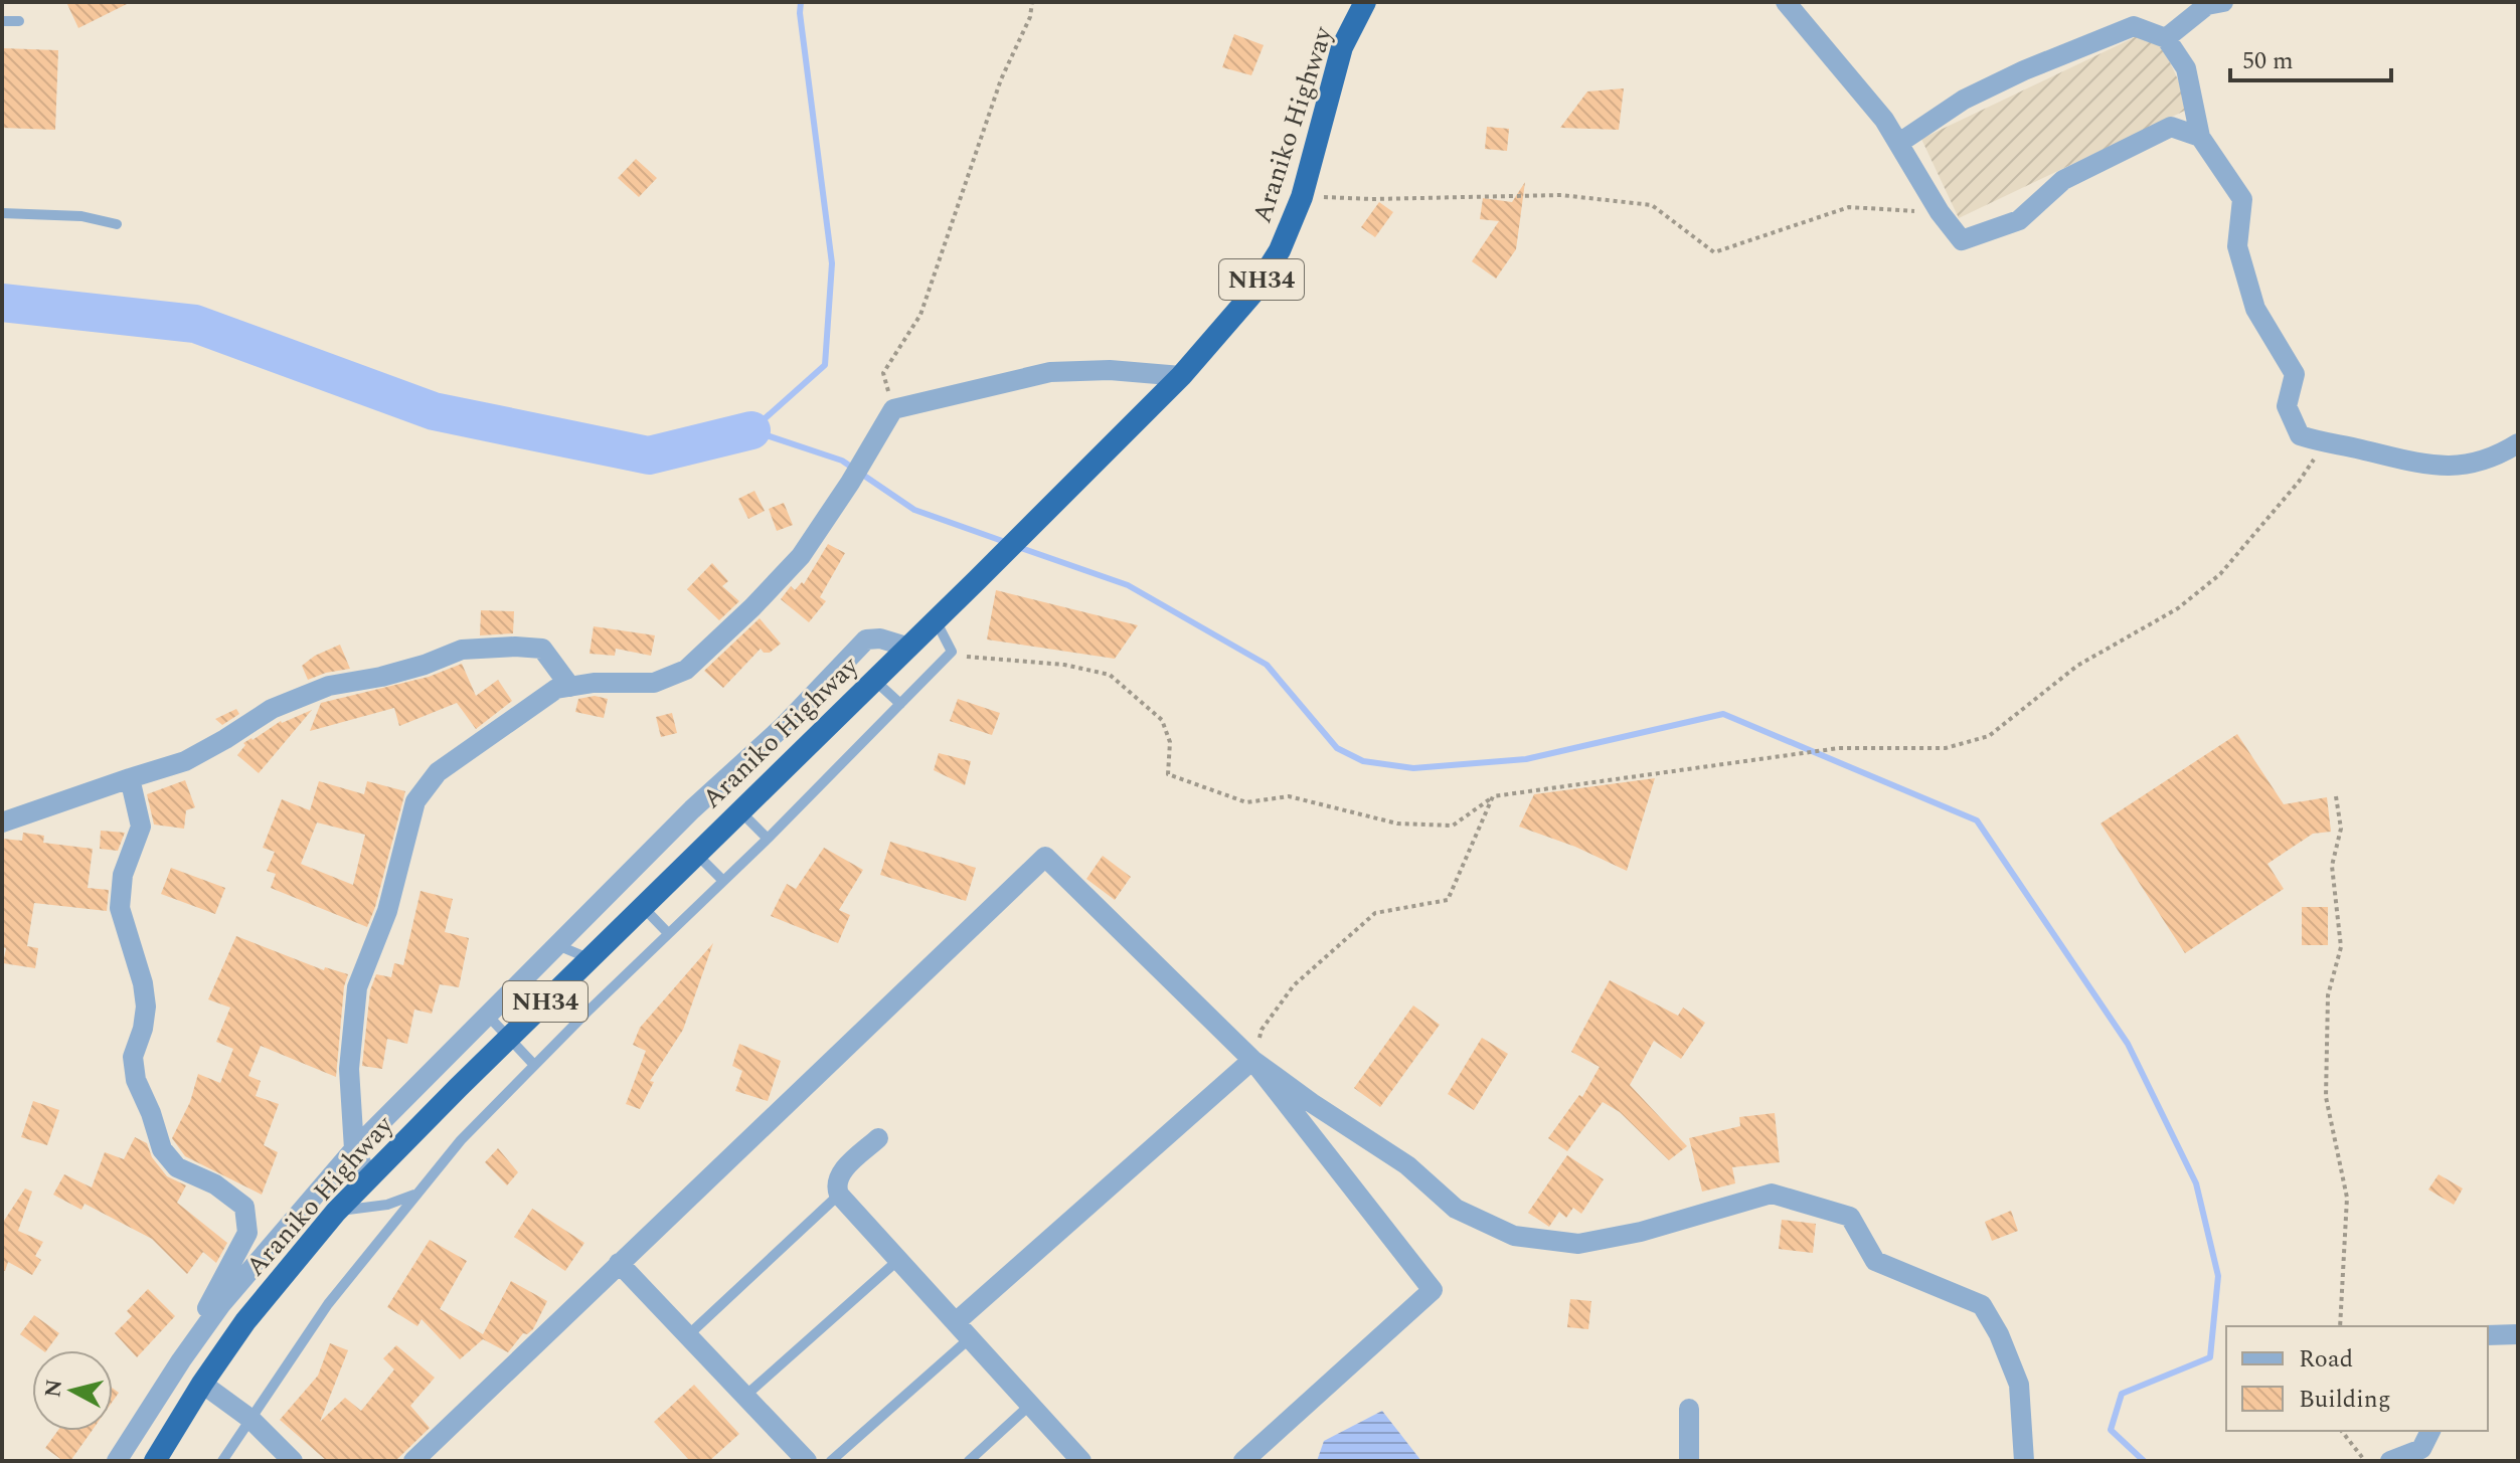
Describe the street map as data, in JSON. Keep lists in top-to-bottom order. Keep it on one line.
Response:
{"streets":{"highway":["Araniko Highway","NH34"]},"legend":["Road","Building"],"scale_bar":"50 m","north":"left"}
